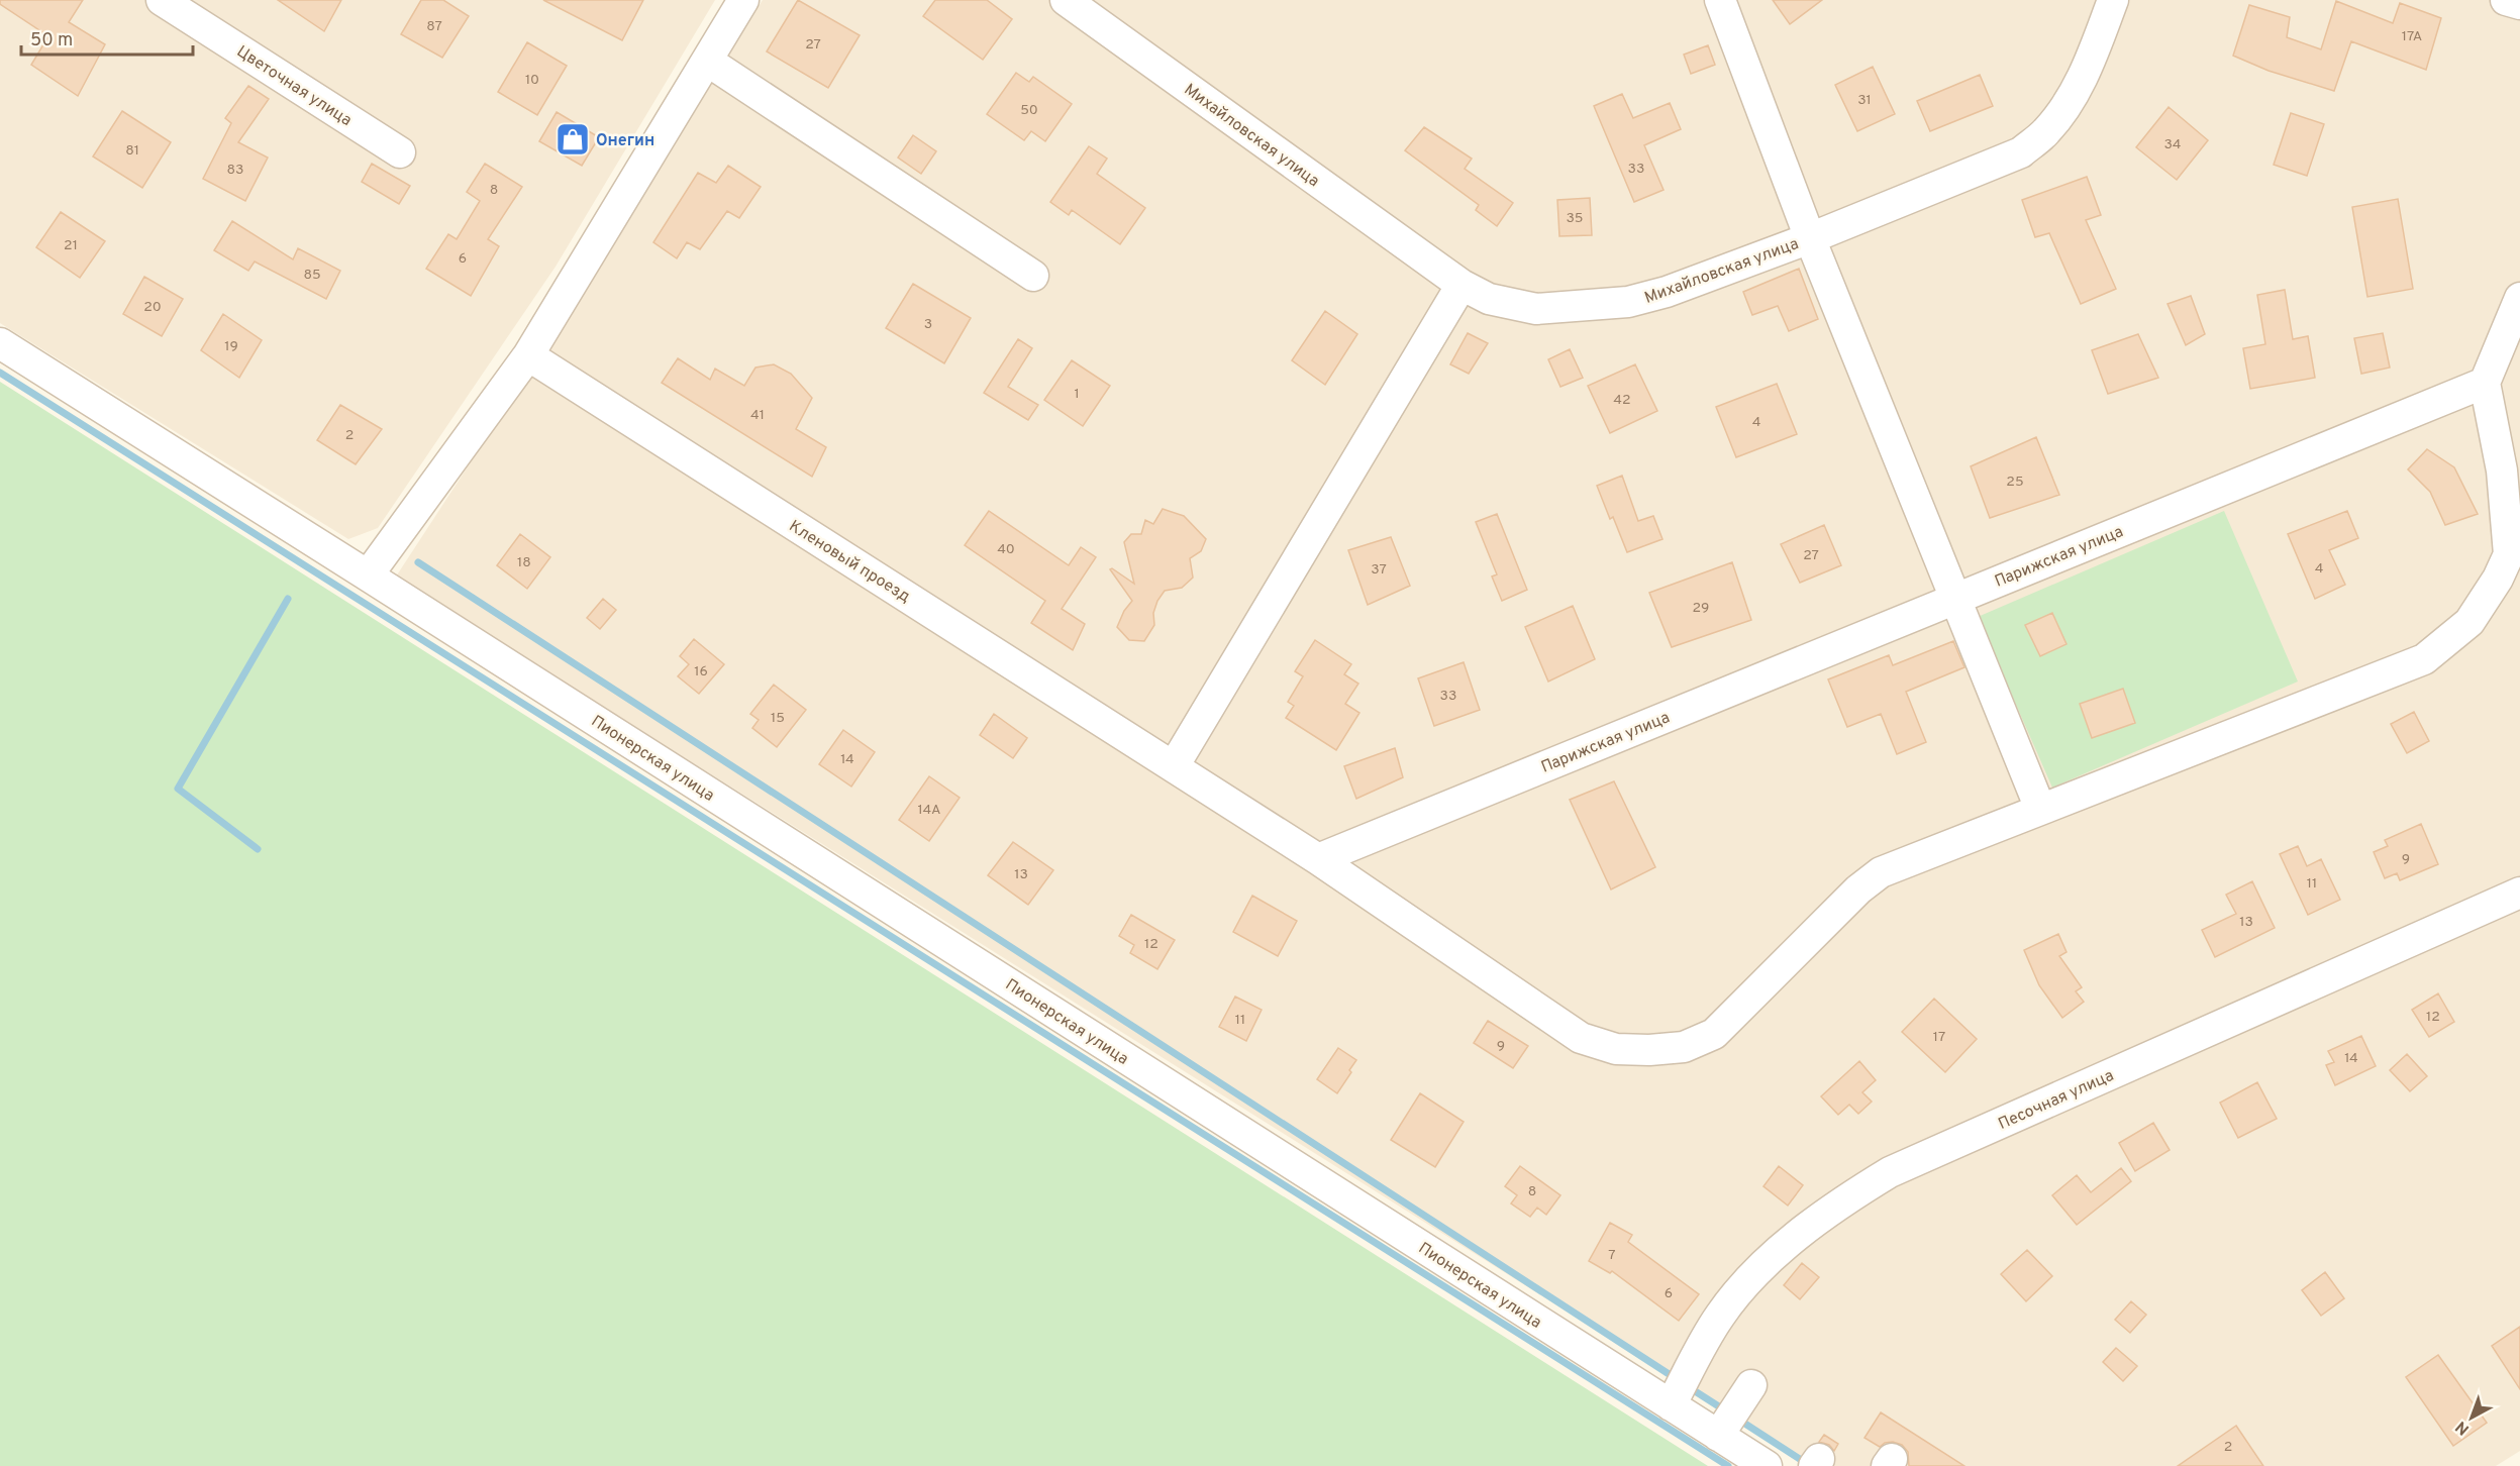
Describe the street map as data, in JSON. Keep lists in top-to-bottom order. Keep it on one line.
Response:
{"streets":{"street":["Цветочная улица","Михайловская улица","Парижская улица","Кленовый проезд","Пионерская улица","Песочная улица"]},"crossings":[["Пионерская улица","Песочная улица"]],"places":{"shop":["Онегин"]},"house_numbers":["87","17А","27","10","31","50","34","81","33","83","8","35","21","6","85","20","3","19","1","42","41","4","2","25","40","27","18","4","37","29","16","33","15","14","14А","9","13","11","13","12","12","11","17","9","14","8","7","6","2"],"scale_bar":"50 m","north":"bottom left"}
